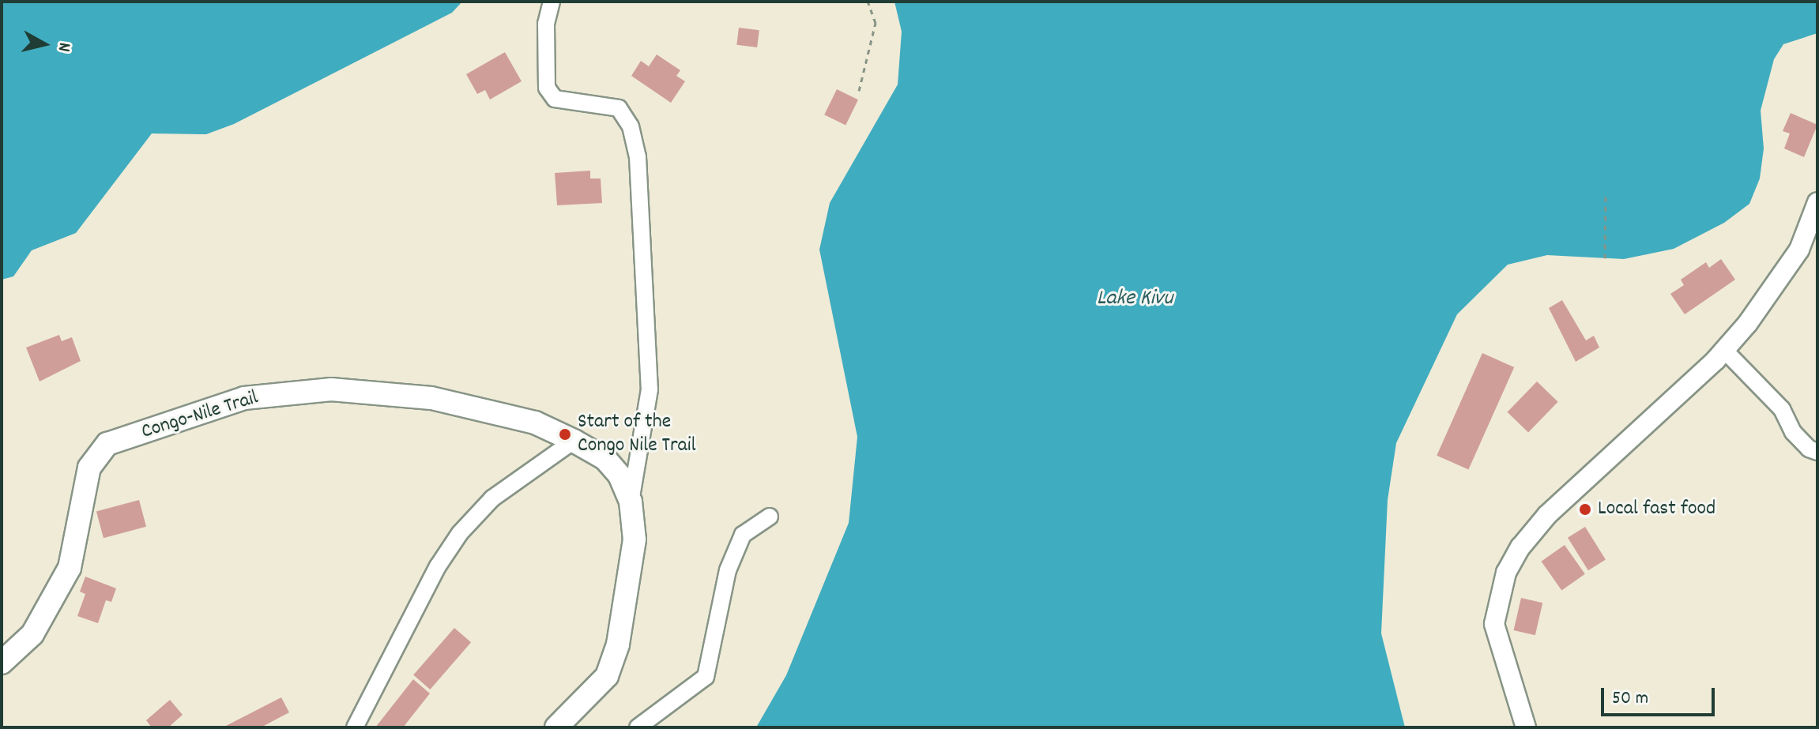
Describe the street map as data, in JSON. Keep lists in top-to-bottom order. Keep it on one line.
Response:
{"streets":{"main road":["Congo-Nile Trail"]},"water":["Lake Kivu"],"places":["Start of the Congo Nile Trail","Local fast food"],"scale_bar":"50 m","north":"right"}
